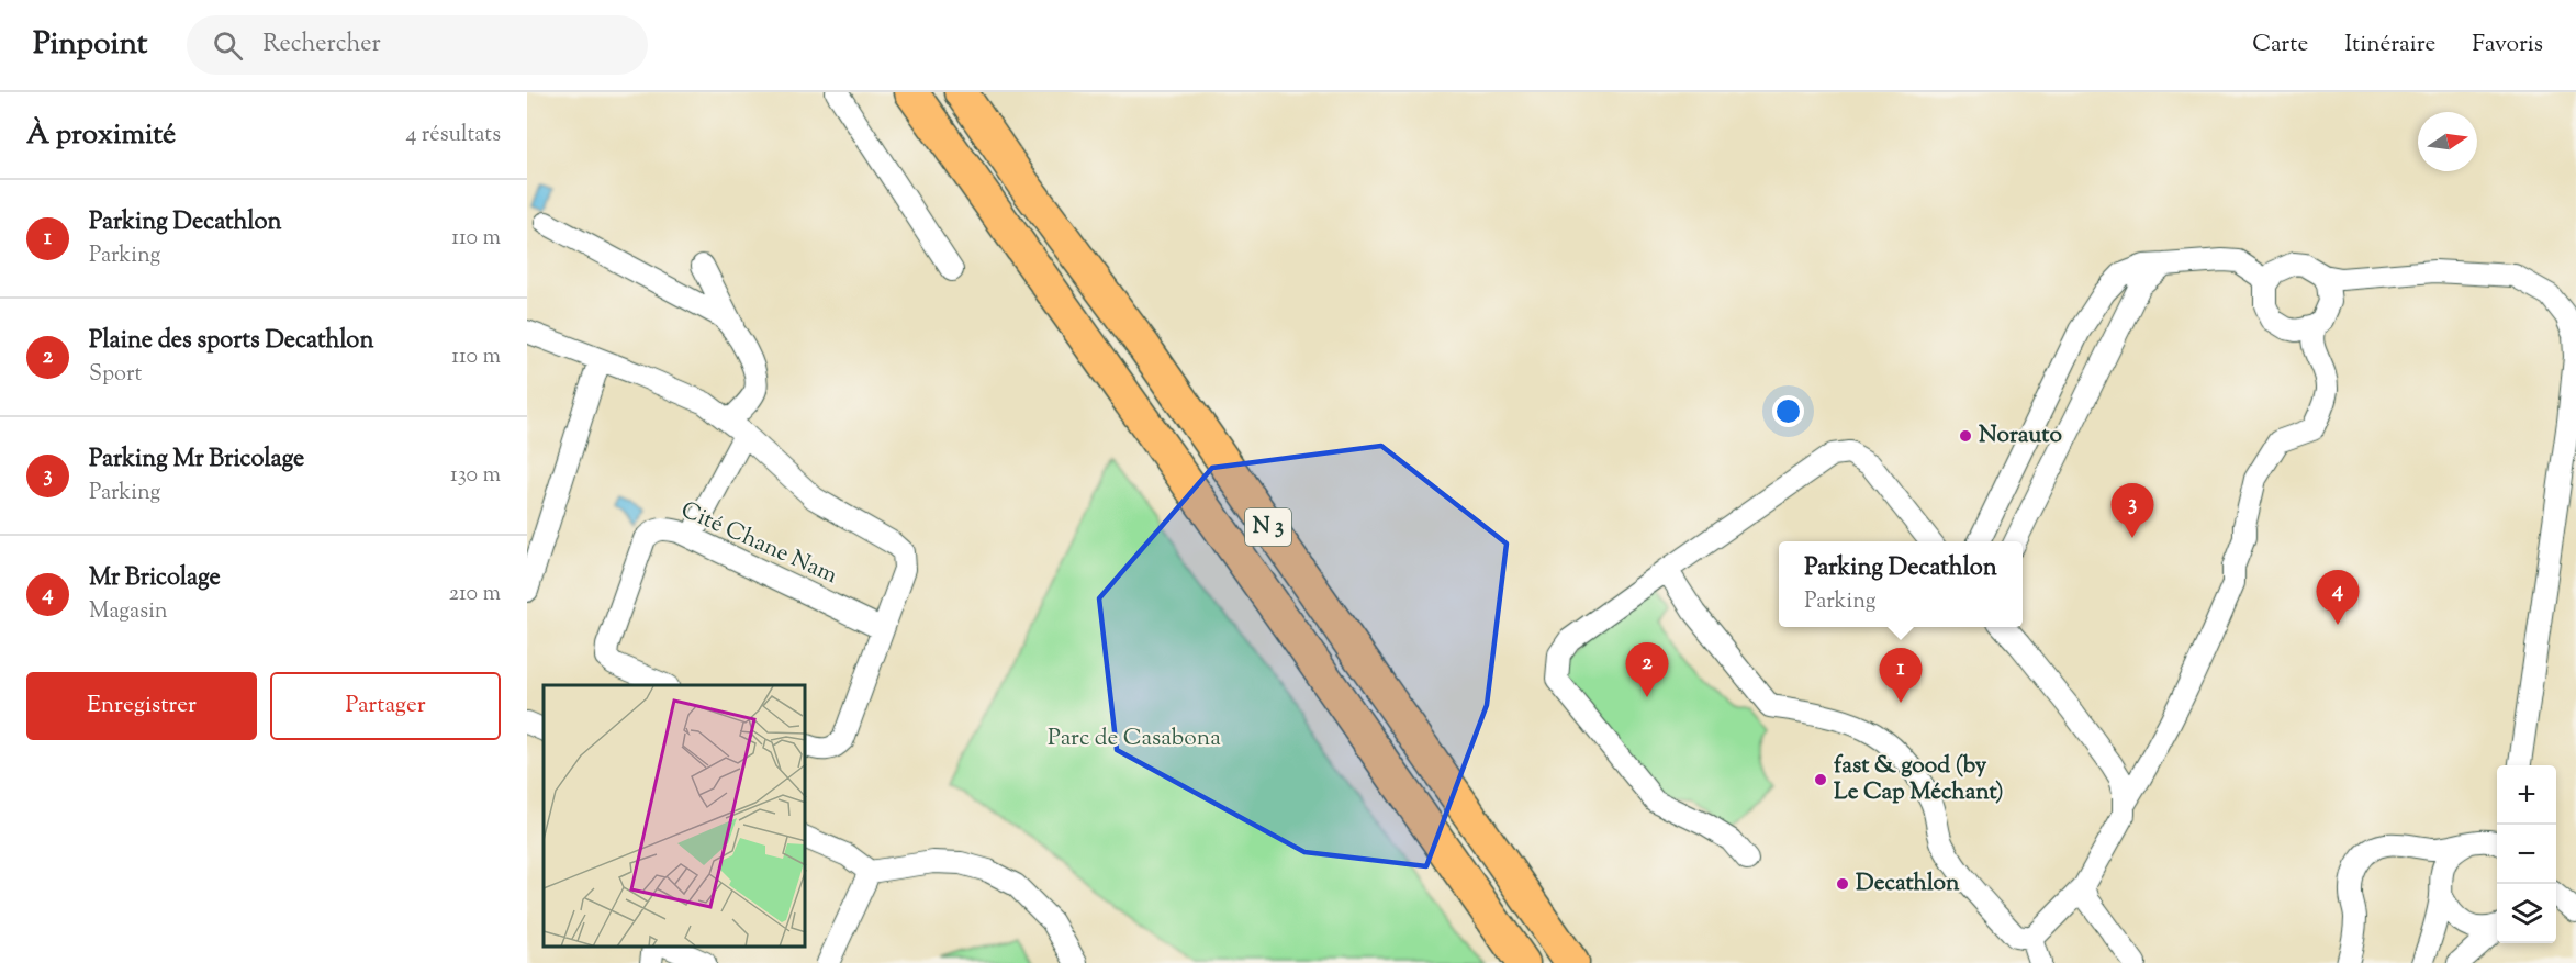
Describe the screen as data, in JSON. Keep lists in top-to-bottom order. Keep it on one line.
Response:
{"streets":{"highway":["N 3"],"street":["Cité Chane Nam"]},"parks":["Parc de Casabona"],"places":["Norauto","fast & good (by Le Cap Méchant)","Decathlon"],"north":"right","page":{"header":"Pinpoint","search":"Rechercher","nav":["Carte","Itinéraire","Favoris"],"heading":["À proximité","4 résultats"],"list":[{"mark":"1","name":"Parking Decathlon","note":"Parking","value":"110 m"},{"mark":"2","name":"Plaine des sports Decathlon","note":"Sport","value":"110 m"},{"mark":"3","name":"Parking Mr Bricolage","note":"Parking","value":"130 m"},{"mark":"4","name":"Mr Bricolage","note":"Magasin","value":"210 m"}],"pins":["3","4","2","1"],"popup":["Parking Decathlon","Parking"],"buttons":["Enregistrer","Partager"],"map_buttons":["+","−"]}}
